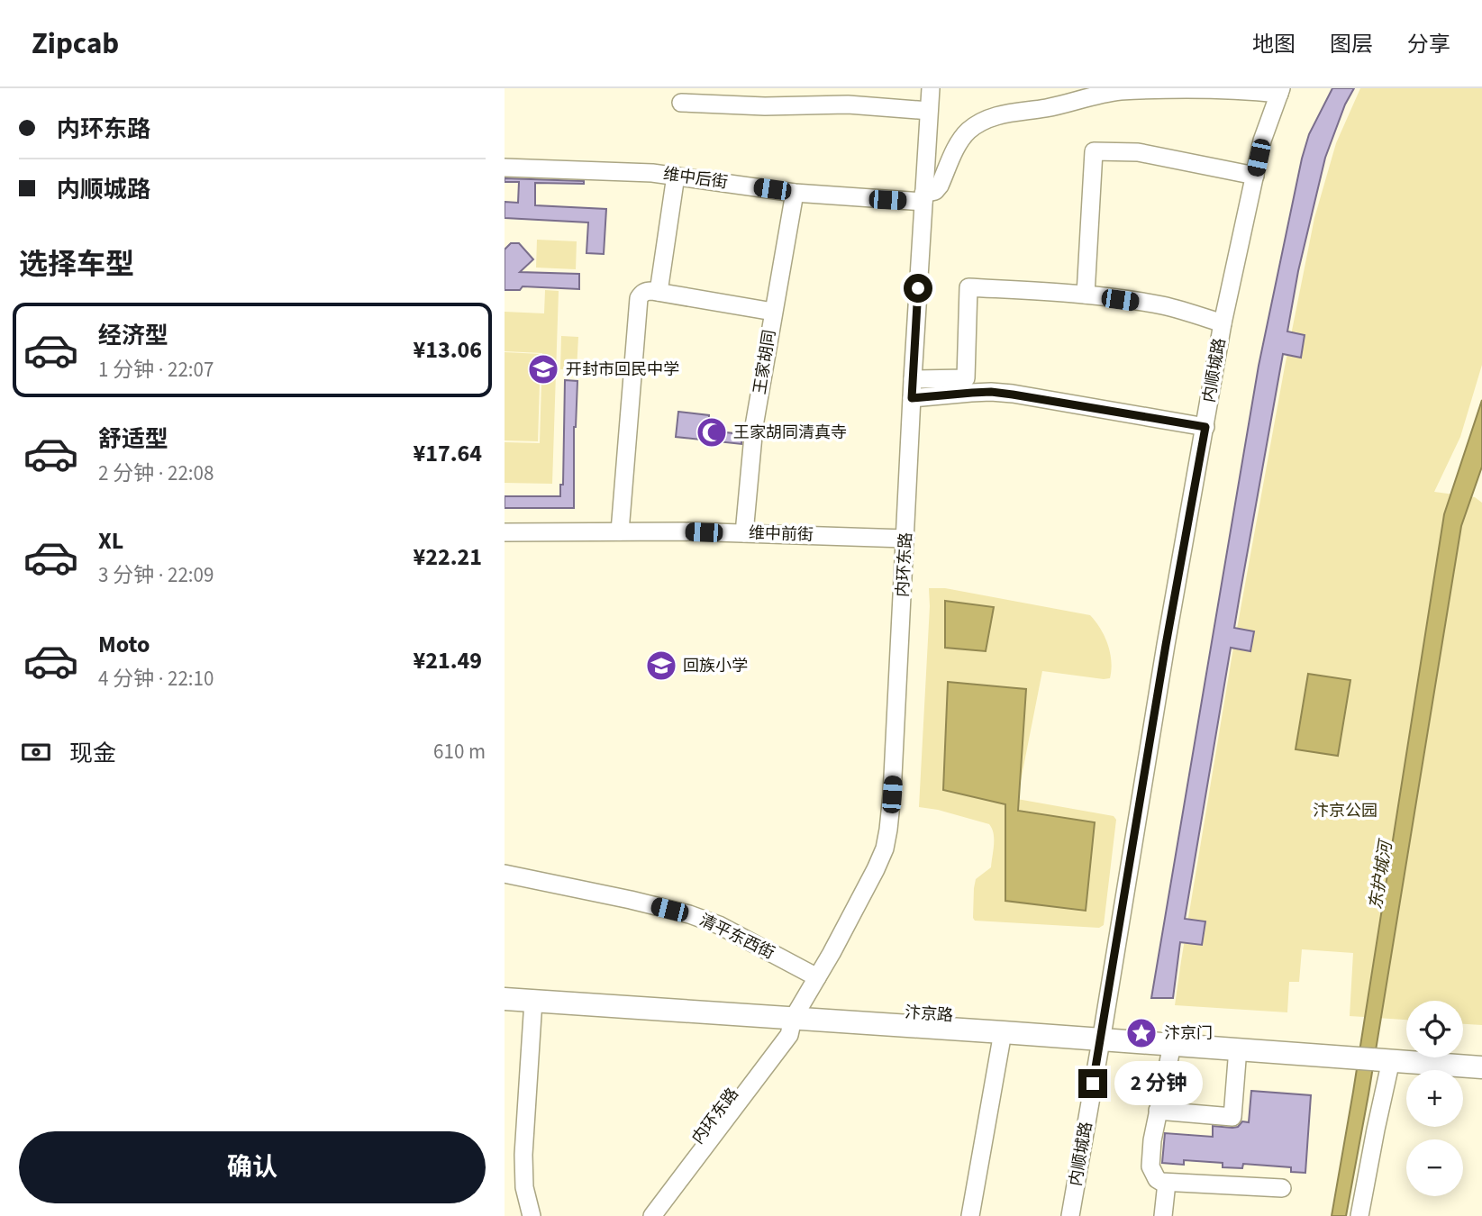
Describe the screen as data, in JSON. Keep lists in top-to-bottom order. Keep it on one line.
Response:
{"streets":{"main road":["汴京路"],"street":["维中后街","王家胡同","内顺城路","维中前街","内环东路","清平东西街"]},"crossings":[["维中后街","王家胡同"],["维中后街","内环东路"],["王家胡同","维中前街"],["内顺城路","汴京路"],["维中前街","内环东路"],["内环东路","清平东西街"],["内环东路","汴京路"]],"water":["东护城河"],"parks":["汴京公园"],"places":{"school or university":["开封市回民中学","回族小学"],"mosque":["王家胡同清真寺"],"place":["汴京门"]},"page":{"header":"Zipcab","nav":["地图","图层","分享"],"banner":["内环东路","内顺城路"],"heading":"选择车型","list":[{"name":"经济型","note":"1 分钟 · 22:07","value":"¥13.06"},{"name":"舒适型","note":"2 分钟 · 22:08","value":"¥17.64"},{"name":"XL","note":"3 分钟 · 22:09","value":"¥22.21"},{"name":"Moto","note":"4 分钟 · 22:10","value":"¥21.49"}],"pay":["现金","610 m"],"map_buttons":["+","−"],"bubble":"2 分钟","buttons":"确认"}}
